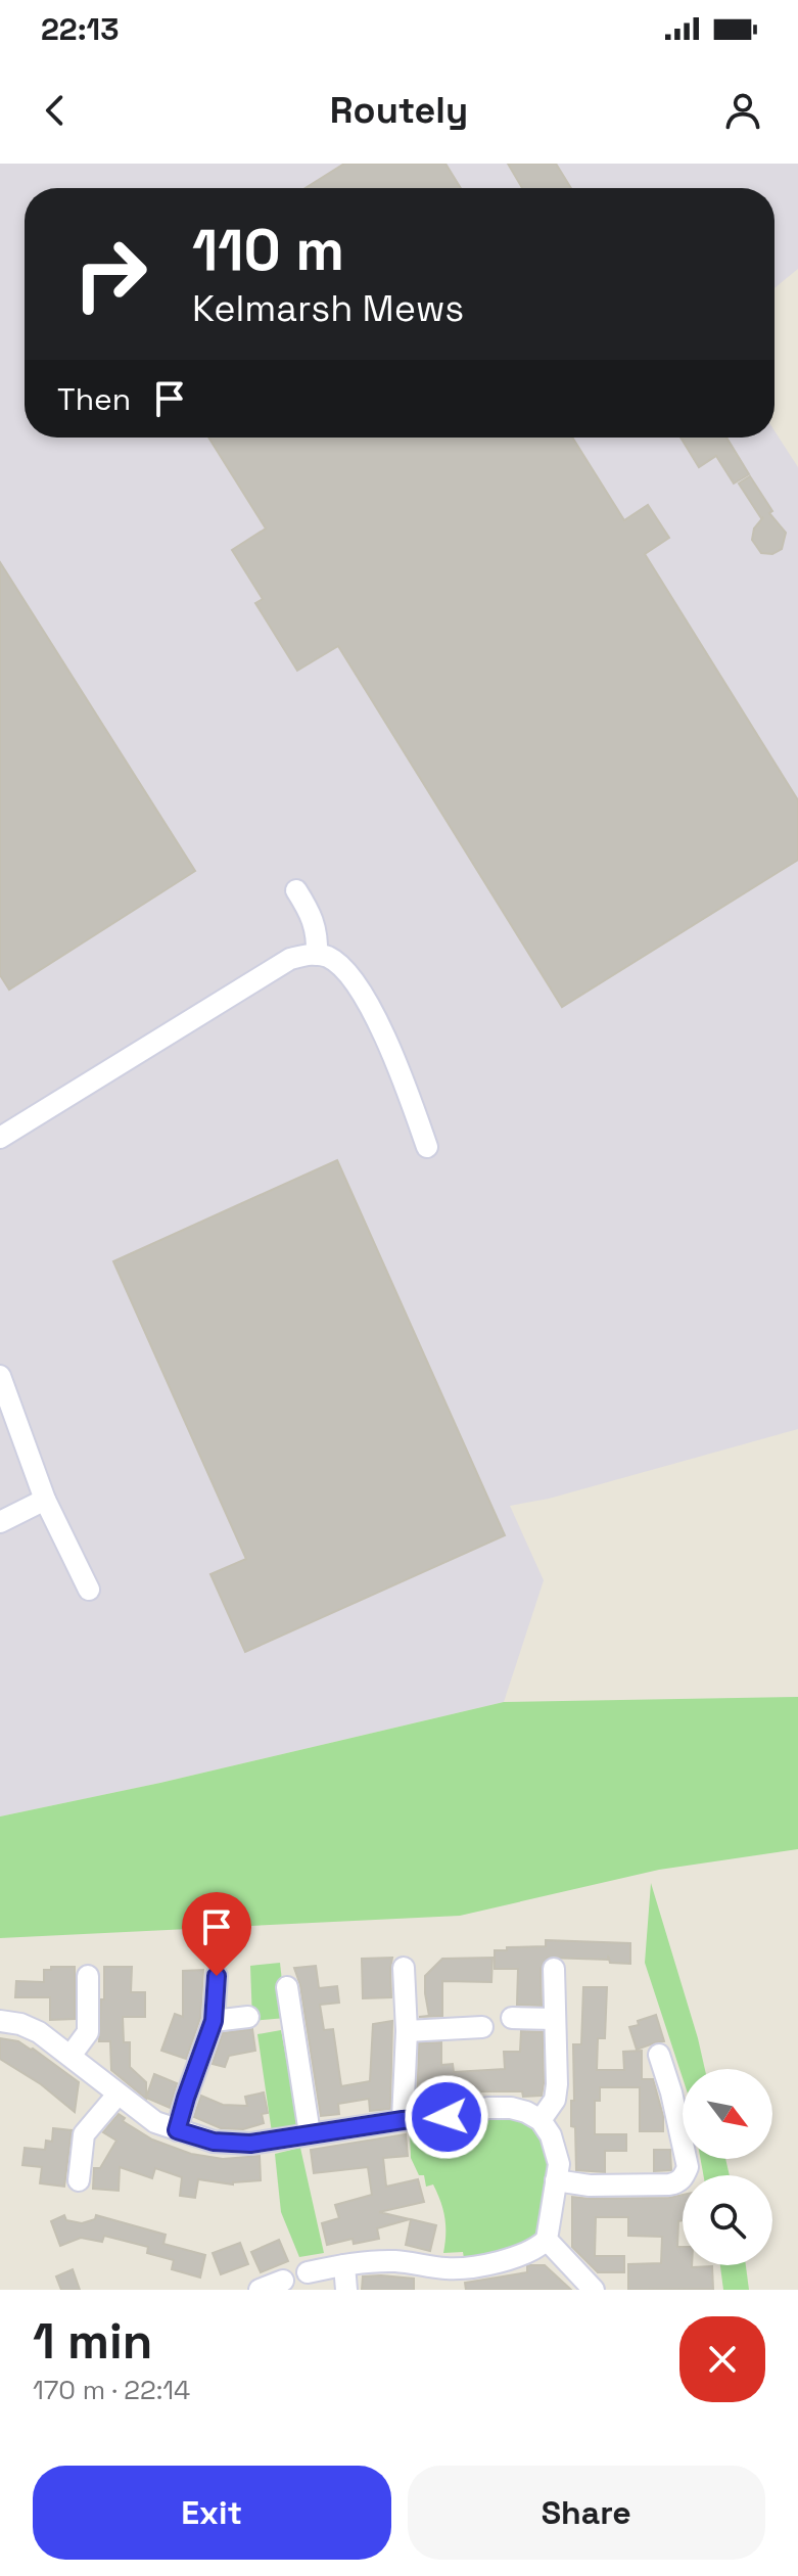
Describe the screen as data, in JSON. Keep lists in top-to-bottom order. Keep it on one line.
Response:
{"north":"bottom right","page":{"status":"22:13","header":"Routely","turn":["110 m","Kelmarsh Mews"],"then":"Then","heading":["1 min","170 m · 22:14"],"buttons":["Exit","Share"]}}
